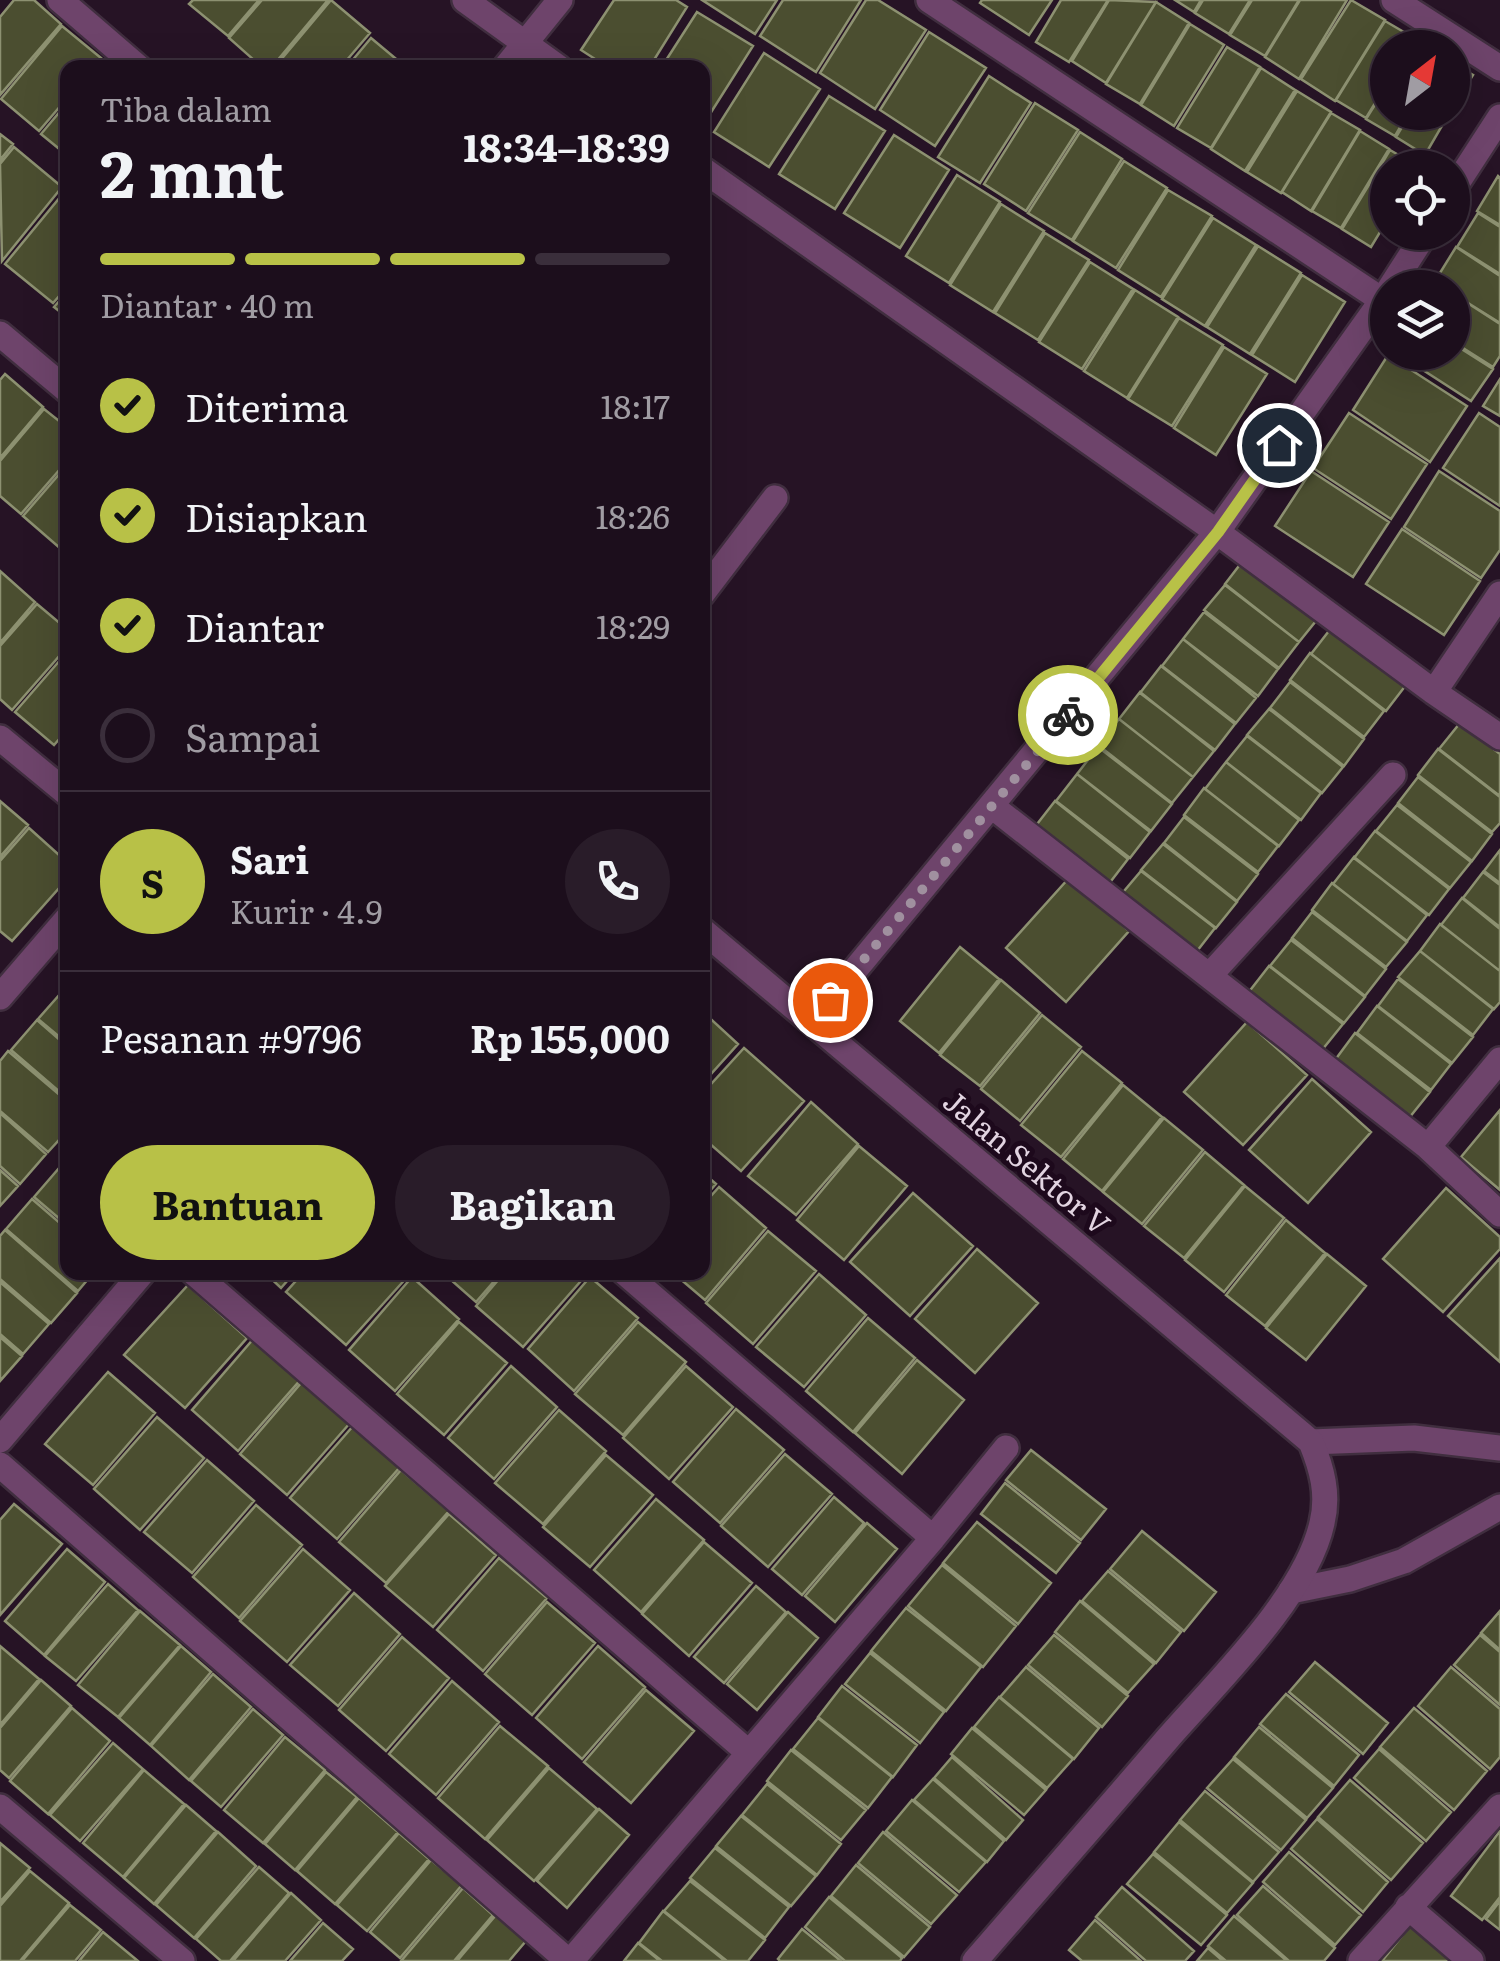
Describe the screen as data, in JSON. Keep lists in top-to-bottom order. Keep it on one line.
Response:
{"streets":{"street":["Jalan Sektor V"]},"north":"top right","page":{"heading":["2 mnt","Tiba dalam","18:34–18:39"],"panel":["Sari","Kurir · 4.9","Pesanan #9796","Rp 155,000"],"bar":"Diantar · 40 m","list":[["Diterima","18:17"],["Disiapkan","18:26"],["Diantar","18:29"],"Sampai"],"round":"S","buttons":["Bantuan","Bagikan"]}}
